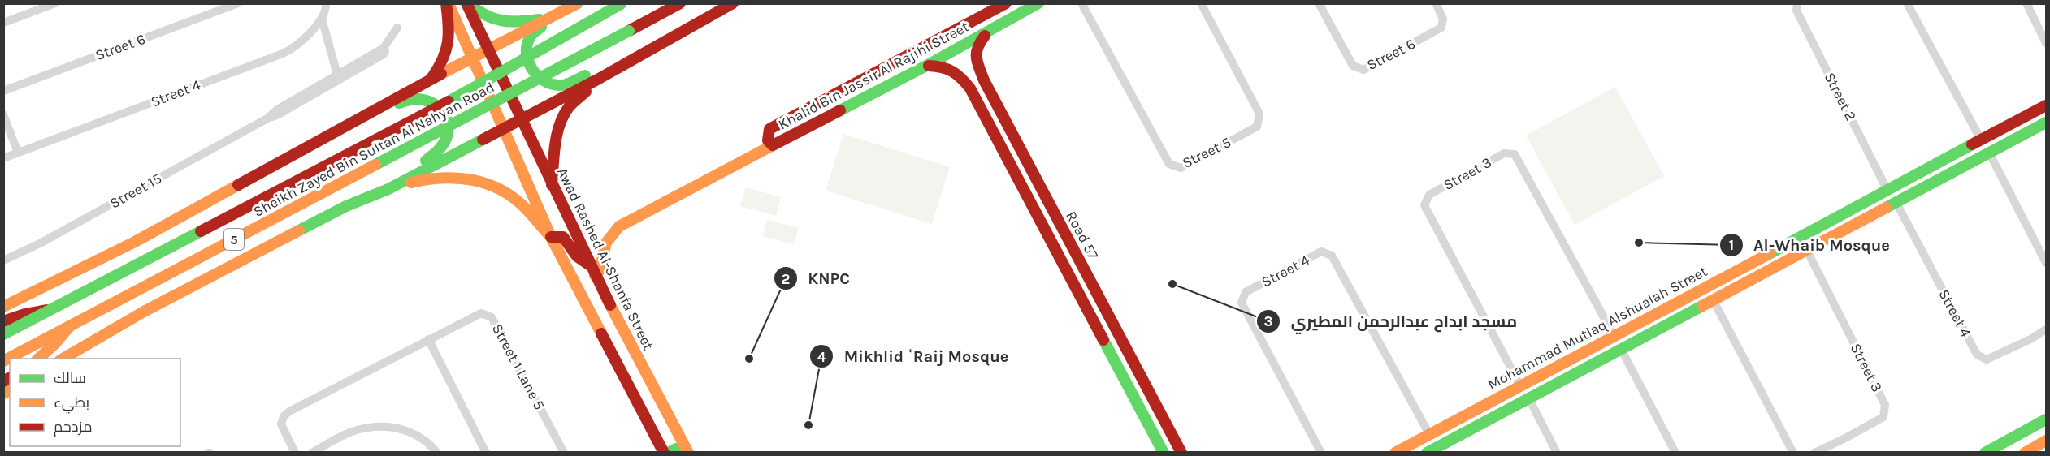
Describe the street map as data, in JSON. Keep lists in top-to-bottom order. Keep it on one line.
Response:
{"streets":{"main road":["Khalid Bin Jassir Al Rajihi Street","Sheikh Zayed Bin Sultan Al Nahyan Road","Road 57","5","Awad Rashed Al-Shanfa Street","Mohammad Mutlaq Alshualah Street"],"street":["Street 6","Street 4","Street 2","Street 5","Street 3","Street 15","Street 1 Lane 5"]},"crossings":[["Khalid Bin Jassir Al Rajihi Street","Road 57"],["Khalid Bin Jassir Al Rajihi Street","Awad Rashed Al-Shanfa Street"],["Street 4","Mohammad Mutlaq Alshualah Street"],["Street 2","Mohammad Mutlaq Alshualah Street"],["Street 3","Mohammad Mutlaq Alshualah Street"]],"places":["Al-Whaib Mosque","مسجد ابداح عبدالرحمن المطيري","KNPC","Mikhlid ʿRaij Mosque"],"legend":["سالك","بطيء","مزدحم"]}
